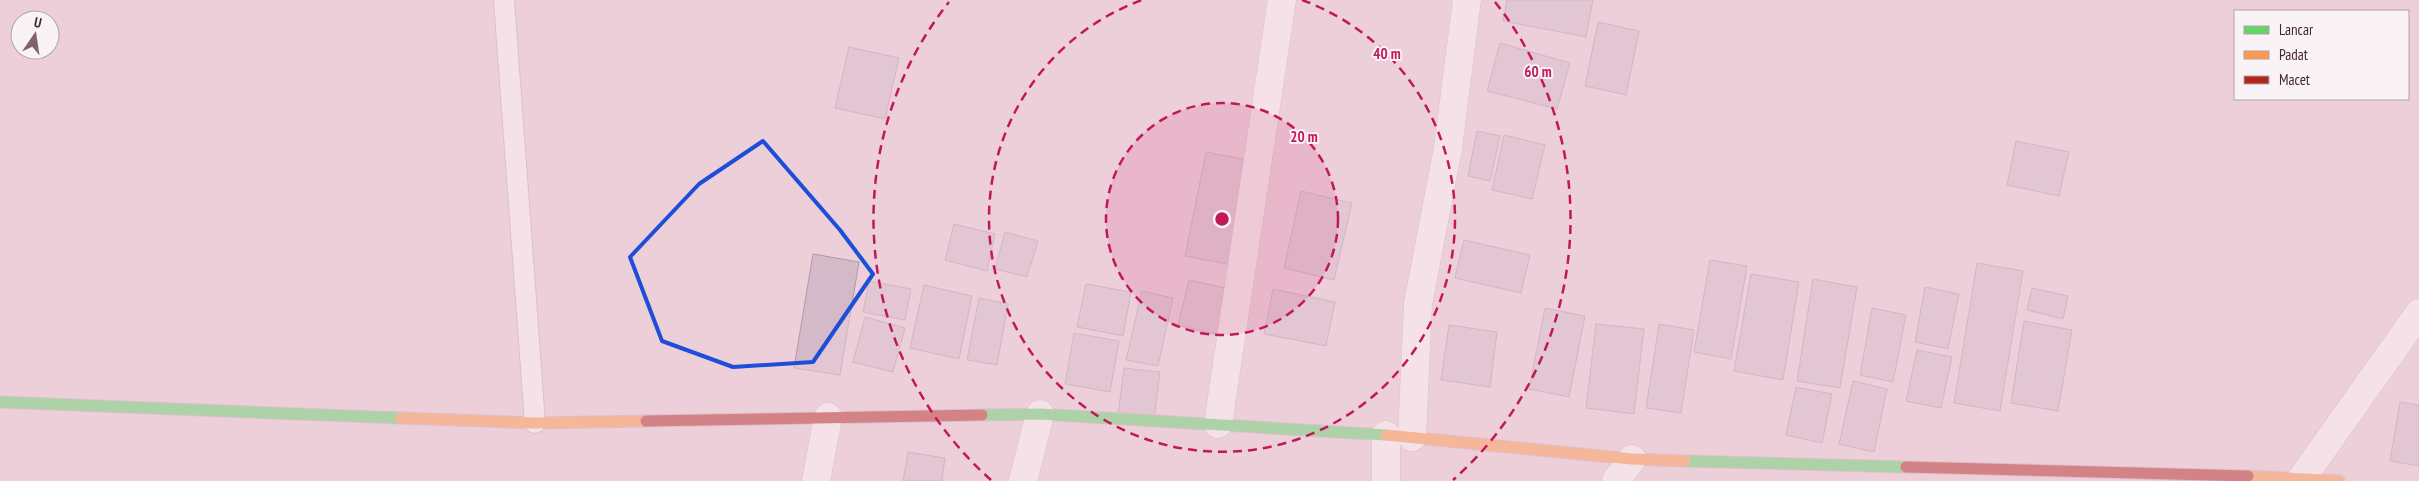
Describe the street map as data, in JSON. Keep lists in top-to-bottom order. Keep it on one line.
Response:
{"legend":["Lancar","Padat","Macet"],"north":"top","rings":["40 m","60 m","20 m"]}
